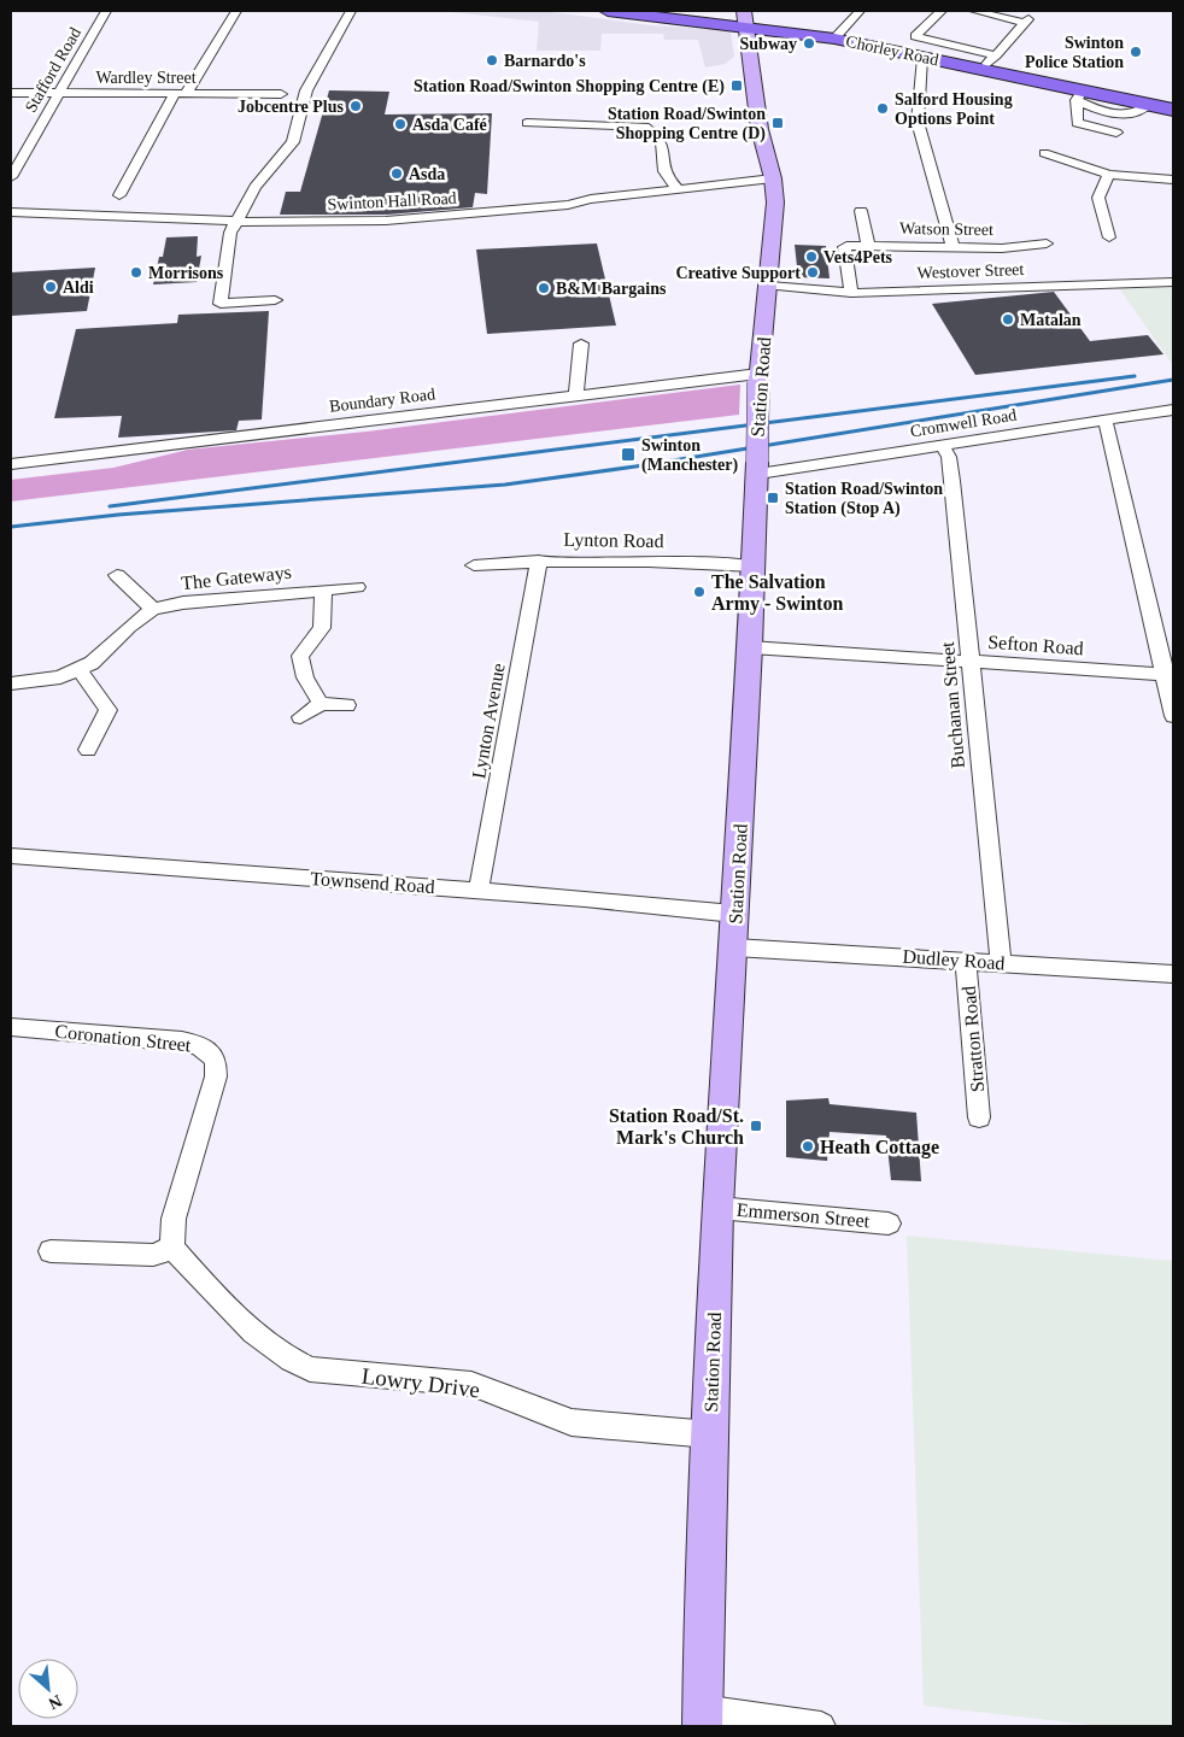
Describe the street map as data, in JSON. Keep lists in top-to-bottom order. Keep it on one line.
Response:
{"streets":{"main road":["Chorley Road","Station Road"],"street":["Stafford Road","Wardley Street","Swinton Hall Road","Watson Street","Westover Street","Boundary Road","Cromwell Road","Lynton Road","The Gateways","Sefton Road","Buchanan Street","Lynton Avenue","Townsend Road","Dudley Road","Coronation Street","Stratton Road","Emmerson Street","Lowry Drive"]},"crossings":[["Chorley Road","Station Road"],["Stafford Road","Wardley Street"],["Swinton Hall Road","Station Road"],["Watson Street","Westover Street"],["Westover Street","Station Road"],["Station Road","Boundary Road"],["Station Road","Cromwell Road"],["Station Road","Lynton Road"],["Station Road","Sefton Road"],["Station Road","Townsend Road"],["Station Road","Dudley Road"],["Station Road","Emmerson Street"],["Station Road","Lowry Drive"],["Cromwell Road","Buchanan Street"],["Lynton Road","Lynton Avenue"],["Sefton Road","Buchanan Street"],["Buchanan Street","Dudley Road"],["Lynton Avenue","Townsend Road"],["Dudley Road","Stratton Road"],["Coronation Street","Lowry Drive"]],"places":{"other":["Subway","Swinton Police Station","Barnardo's","Jobcentre Plus","Salford Housing Options Point","Asda Café","Asda","Vets4Pets","Morrisons","Creative Support","Aldi","B&M Bargains","Matalan","The Salvation Army - Swinton","Heath Cottage"],"transit":["Station Road/Swinton Shopping Centre (E)","Station Road/Swinton Shopping Centre (D)","Swinton (Manchester)","Station Road/Swinton Station (Stop A)","Station Road/St. Mark's Church"]},"north":"bottom right"}
